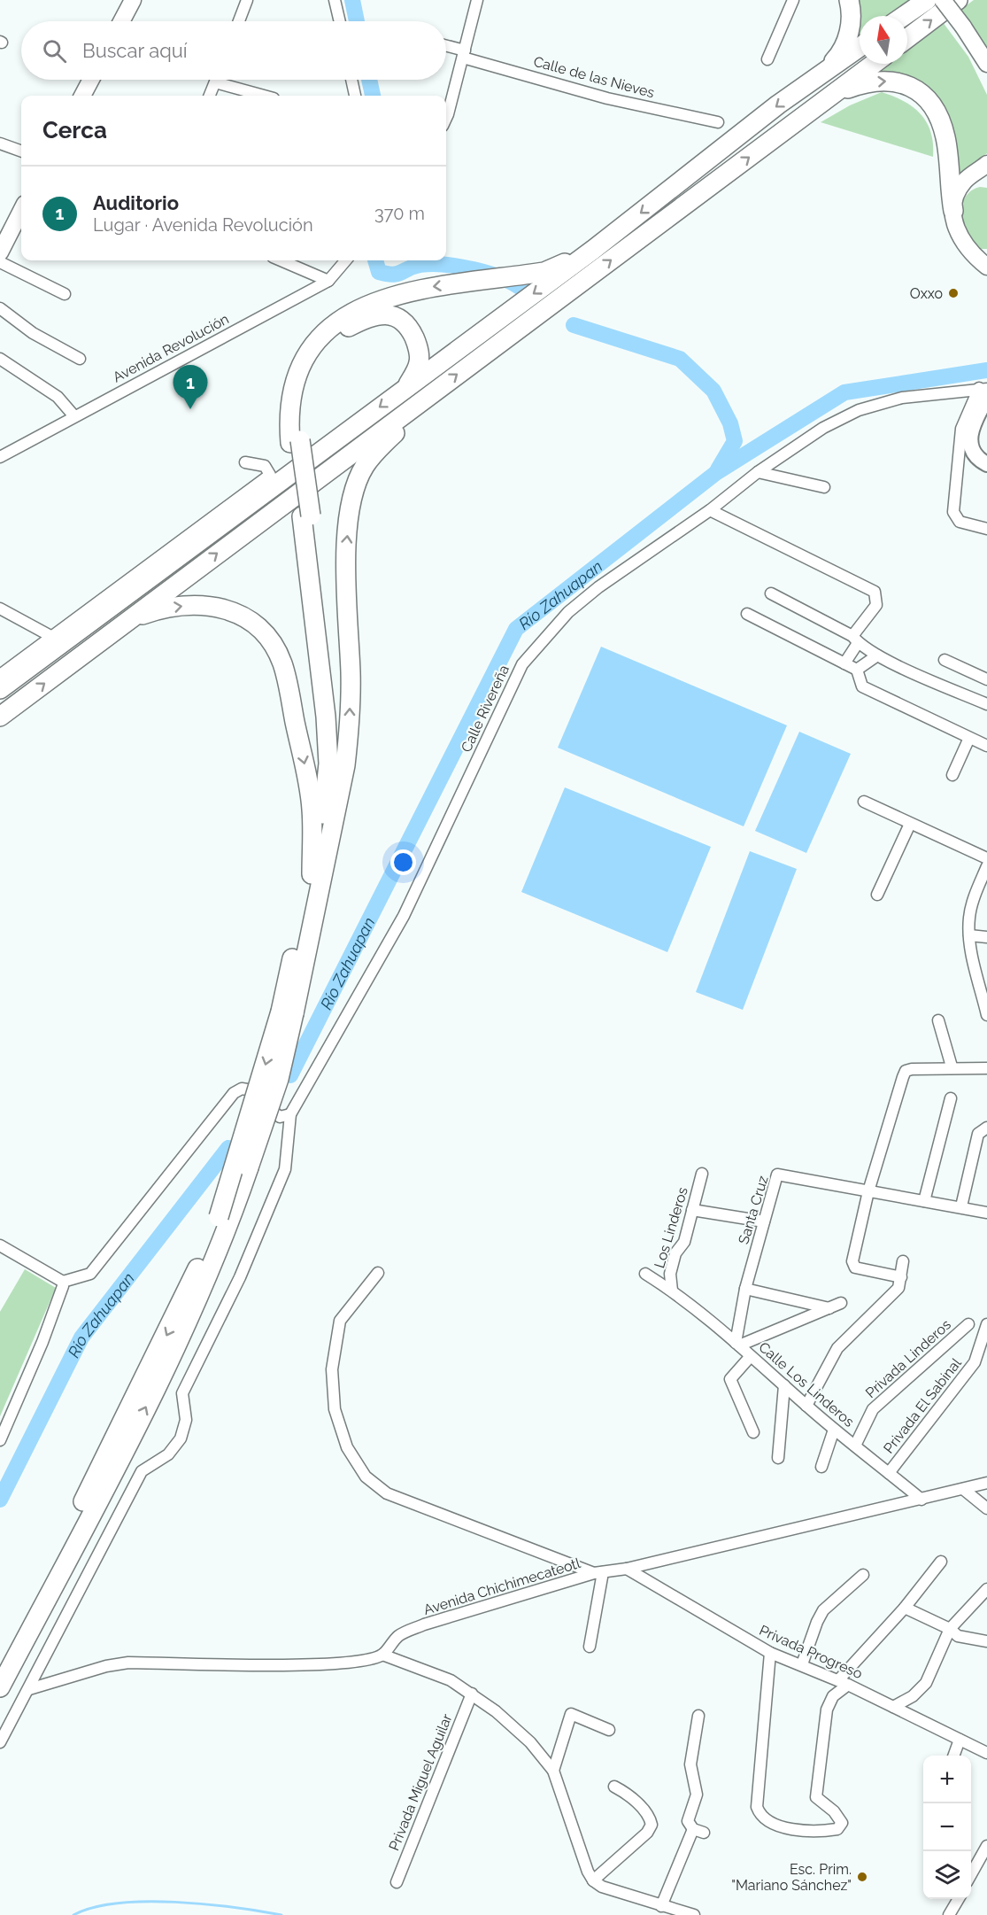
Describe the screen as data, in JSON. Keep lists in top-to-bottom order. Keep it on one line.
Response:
{"streets":{"street":["Calle de las Nieves","Avenida Revolución","Calle Rivereña","Santa Cruz","Los Linderos","Privada Linderos","Calle Los Linderos","Privada El Sabinal","Avenida Chichimecateotl","Privada Progreso","Privada Miguel Aguilar"]},"crossings":[["Santa Cruz","Calle Los Linderos"],["Los Linderos","Calle Los Linderos"],["Privada Linderos","Calle Los Linderos"],["Calle Los Linderos","Privada El Sabinal"],["Calle Los Linderos","Avenida Chichimecateotl"],["Avenida Chichimecateotl","Privada Progreso"]],"water":["Río Zahuapan"],"places":["Oxxo","Esc. Prim. \"Mariano Sánchez\""],"north":"top","page":{"search":"Buscar aquí","heading":"Cerca","list":[{"mark":"1","name":"Auditorio","note":"Lugar · Avenida Revolución","value":"370 m"}],"pins":"1","map_buttons":["+","−"]}}
